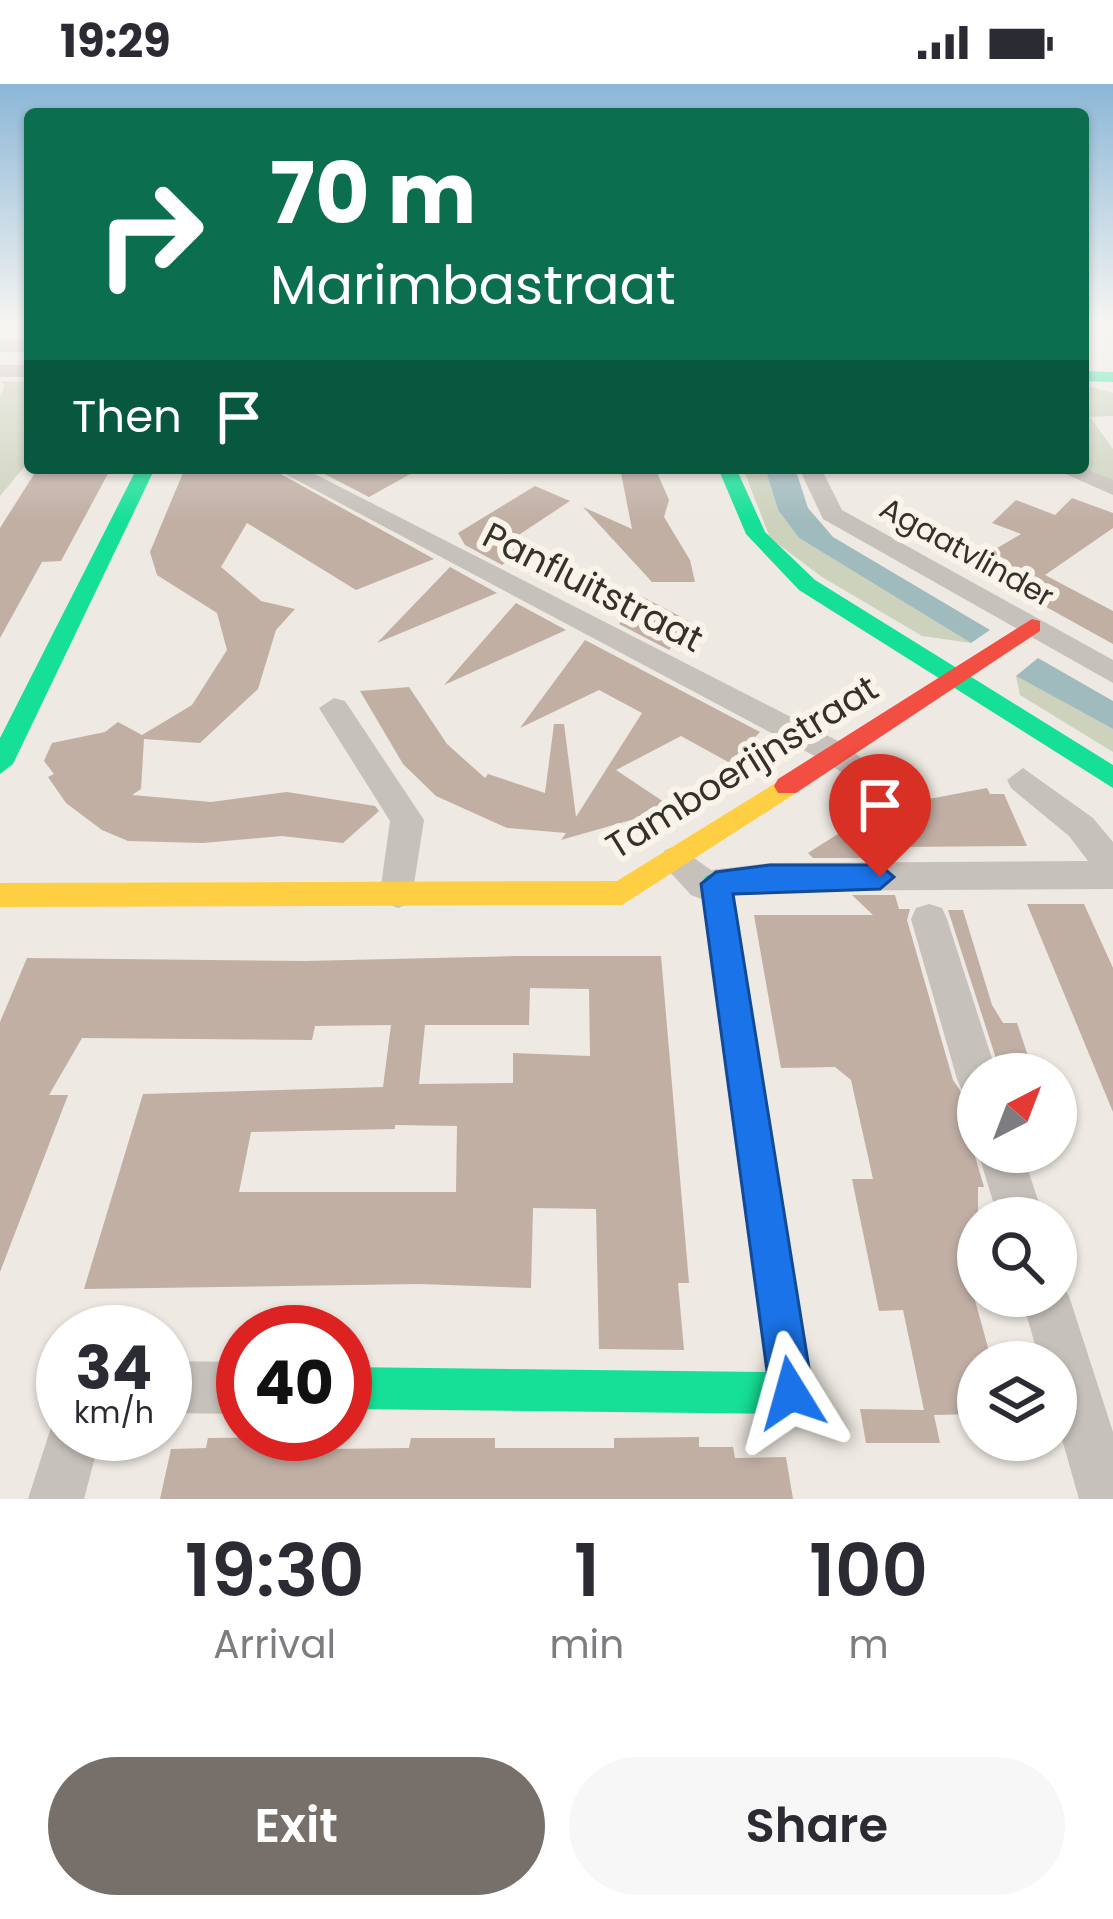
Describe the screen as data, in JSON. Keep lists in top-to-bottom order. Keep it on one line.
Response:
{"streets":{"street":["Agaatvlinder","Panfluitstraat","Tamboerijnstraat"]},"crossings":[["Agaatvlinder","Tamboerijnstraat"],["Panfluitstraat","Tamboerijnstraat"]],"north":"top right","page":{"status":"19:29","turn":["70 m","Marimbastraat"],"then":"Then","speed":"34 km/h","limit":"40","eta":["19:30","Arrival","1","min","100","m"],"buttons":["Exit","Share"]}}
